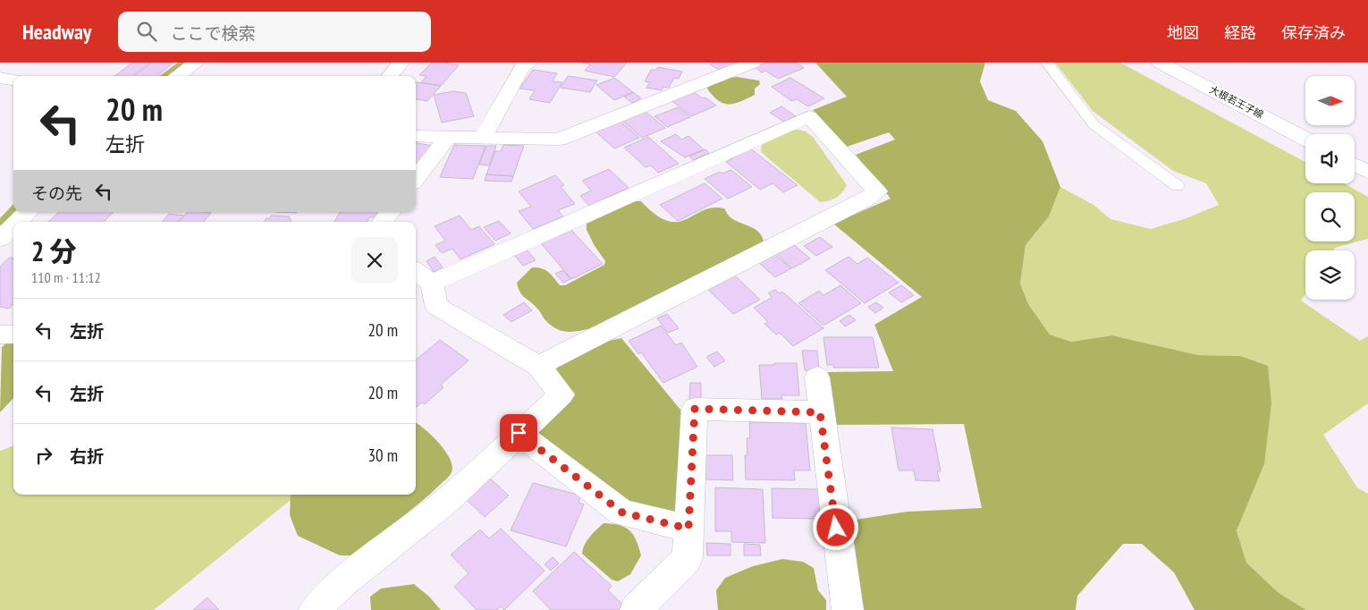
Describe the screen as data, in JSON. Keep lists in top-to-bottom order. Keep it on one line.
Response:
{"streets":{"street":["大根若王子線"]},"north":"right","page":{"header":"Headway","search":"ここで検索","nav":["地図","経路","保存済み"],"turn":["20 m","左折"],"then":"その先","heading":["2 分","110 m · 11:12"],"list":[{"name":"左折","value":"20 m"},{"name":"左折","value":"20 m"},{"name":"右折","value":"30 m"}]}}
